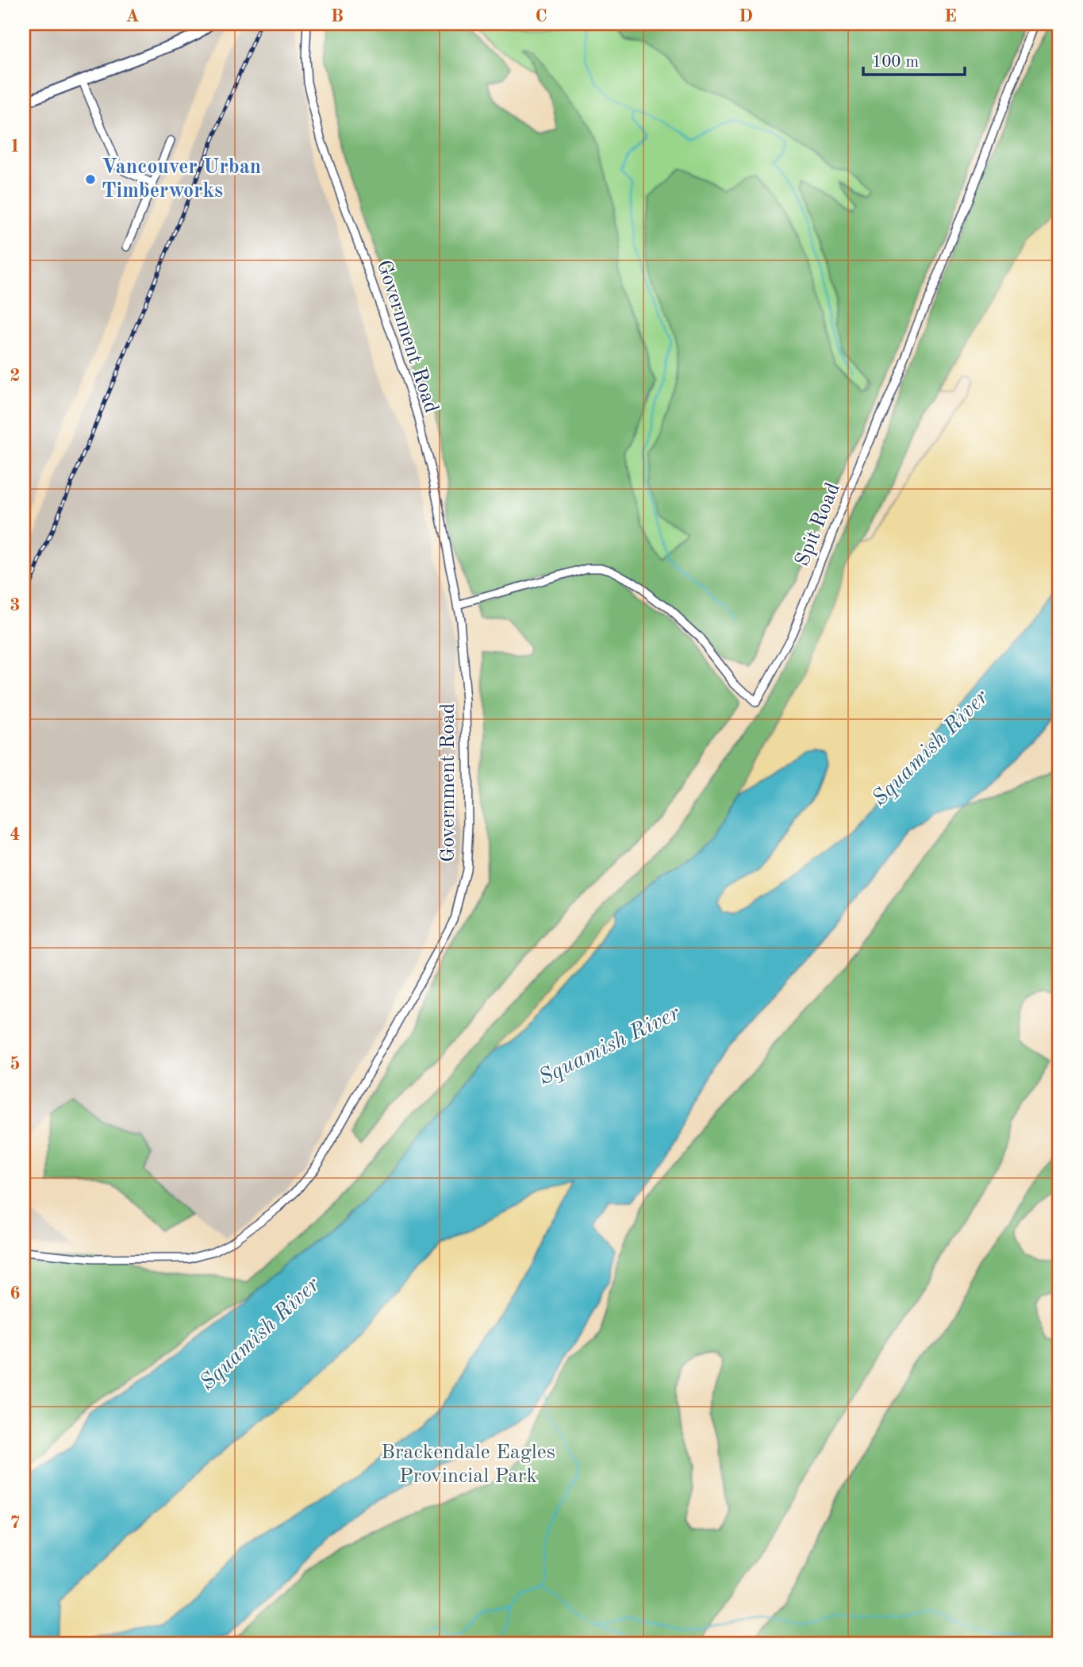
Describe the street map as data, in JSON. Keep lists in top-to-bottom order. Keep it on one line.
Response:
{"streets":{"street":["Government Road","Spit Road"]},"crossings":[["Government Road","Spit Road"]],"water":["Squamish River"],"parks":["Brackendale Eagles Provincial Park"],"places":["Vancouver Urban Timberworks"],"scale_bar":"100 m","grid":{"columns":["A","B","C","D","E"],"rows":["1","2","3","4","5","6","7"]}}
